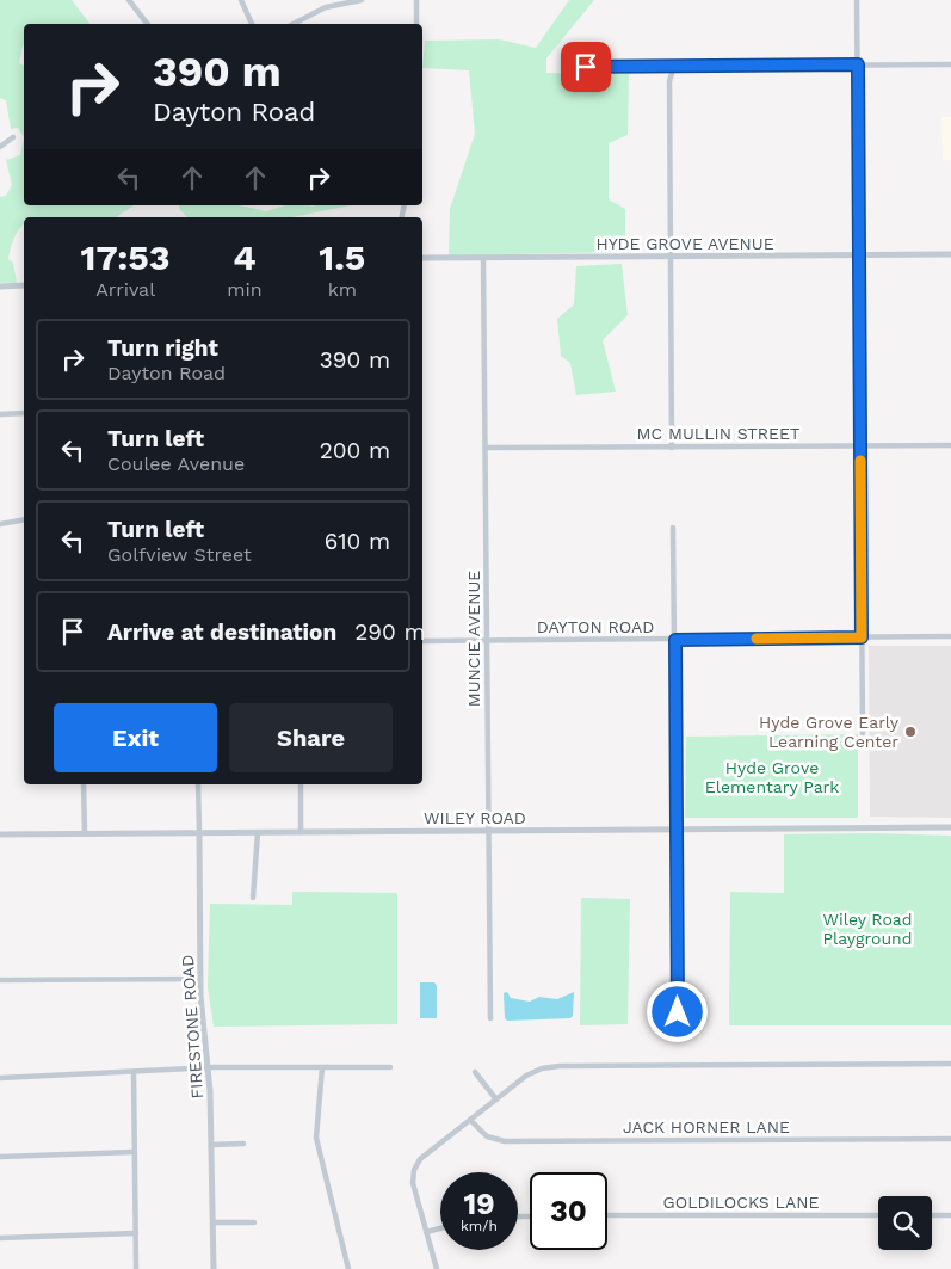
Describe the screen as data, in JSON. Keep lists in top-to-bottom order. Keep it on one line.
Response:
{"streets":{"street":["HYDE GROVE AVENUE","MC MULLIN STREET","DAYTON ROAD","MUNCIE AVENUE","WILEY ROAD","FIRESTONE ROAD","JACK HORNER LANE","GOLDILOCKS LANE"]},"crossings":[["HYDE GROVE AVENUE","MUNCIE AVENUE"],["MC MULLIN STREET","MUNCIE AVENUE"],["DAYTON ROAD","MUNCIE AVENUE"],["MUNCIE AVENUE","WILEY ROAD"],["WILEY ROAD","FIRESTONE ROAD"]],"parks":["Hyde Grove Elementary Park","Wiley Road Playground"],"places":["Hyde Grove Early Learning Center"],"page":{"turn":["390 m","Dayton Road"],"eta":["17:53","Arrival","4","min","1.5","km"],"list":[{"name":"Turn right","note":"Dayton Road","value":"390 m"},{"name":"Turn left","note":"Coulee Avenue","value":"200 m"},{"name":"Turn left","note":"Golfview Street","value":"610 m"},{"name":"Arrive at destination","value":"290 m"}],"buttons":["Exit","Share"],"speed":"19 km/h","limit":"30"}}
